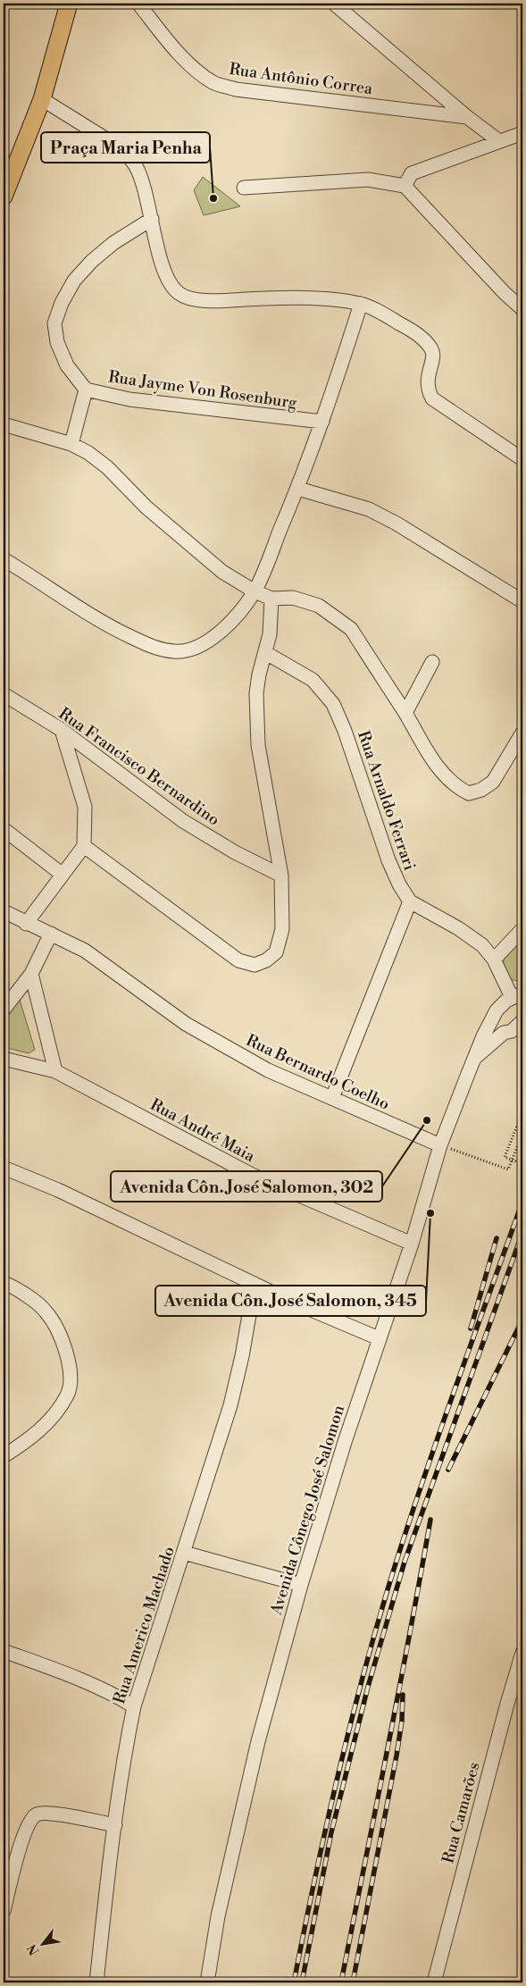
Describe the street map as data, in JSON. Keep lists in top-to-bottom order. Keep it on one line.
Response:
{"streets":{"street":["Rua Antônio Correa","Rua Jayme Von Rosenburg","Rua Francisco Bernardino","Rua Arnaldo Ferrari","Rua Bernardo Coelho","Rua André Maia","Avenida Cônego José Salomon","Rua Americo Machado","Rua Camarões"]},"crossings":[["Rua Bernardo Coelho","Avenida Cônego José Salomon"],["Rua André Maia","Avenida Cônego José Salomon"]],"places":["Praça Maria Penha","Avenida Côn. José Salomon, 302","Avenida Côn. José Salomon, 345"],"north":"bottom left"}
